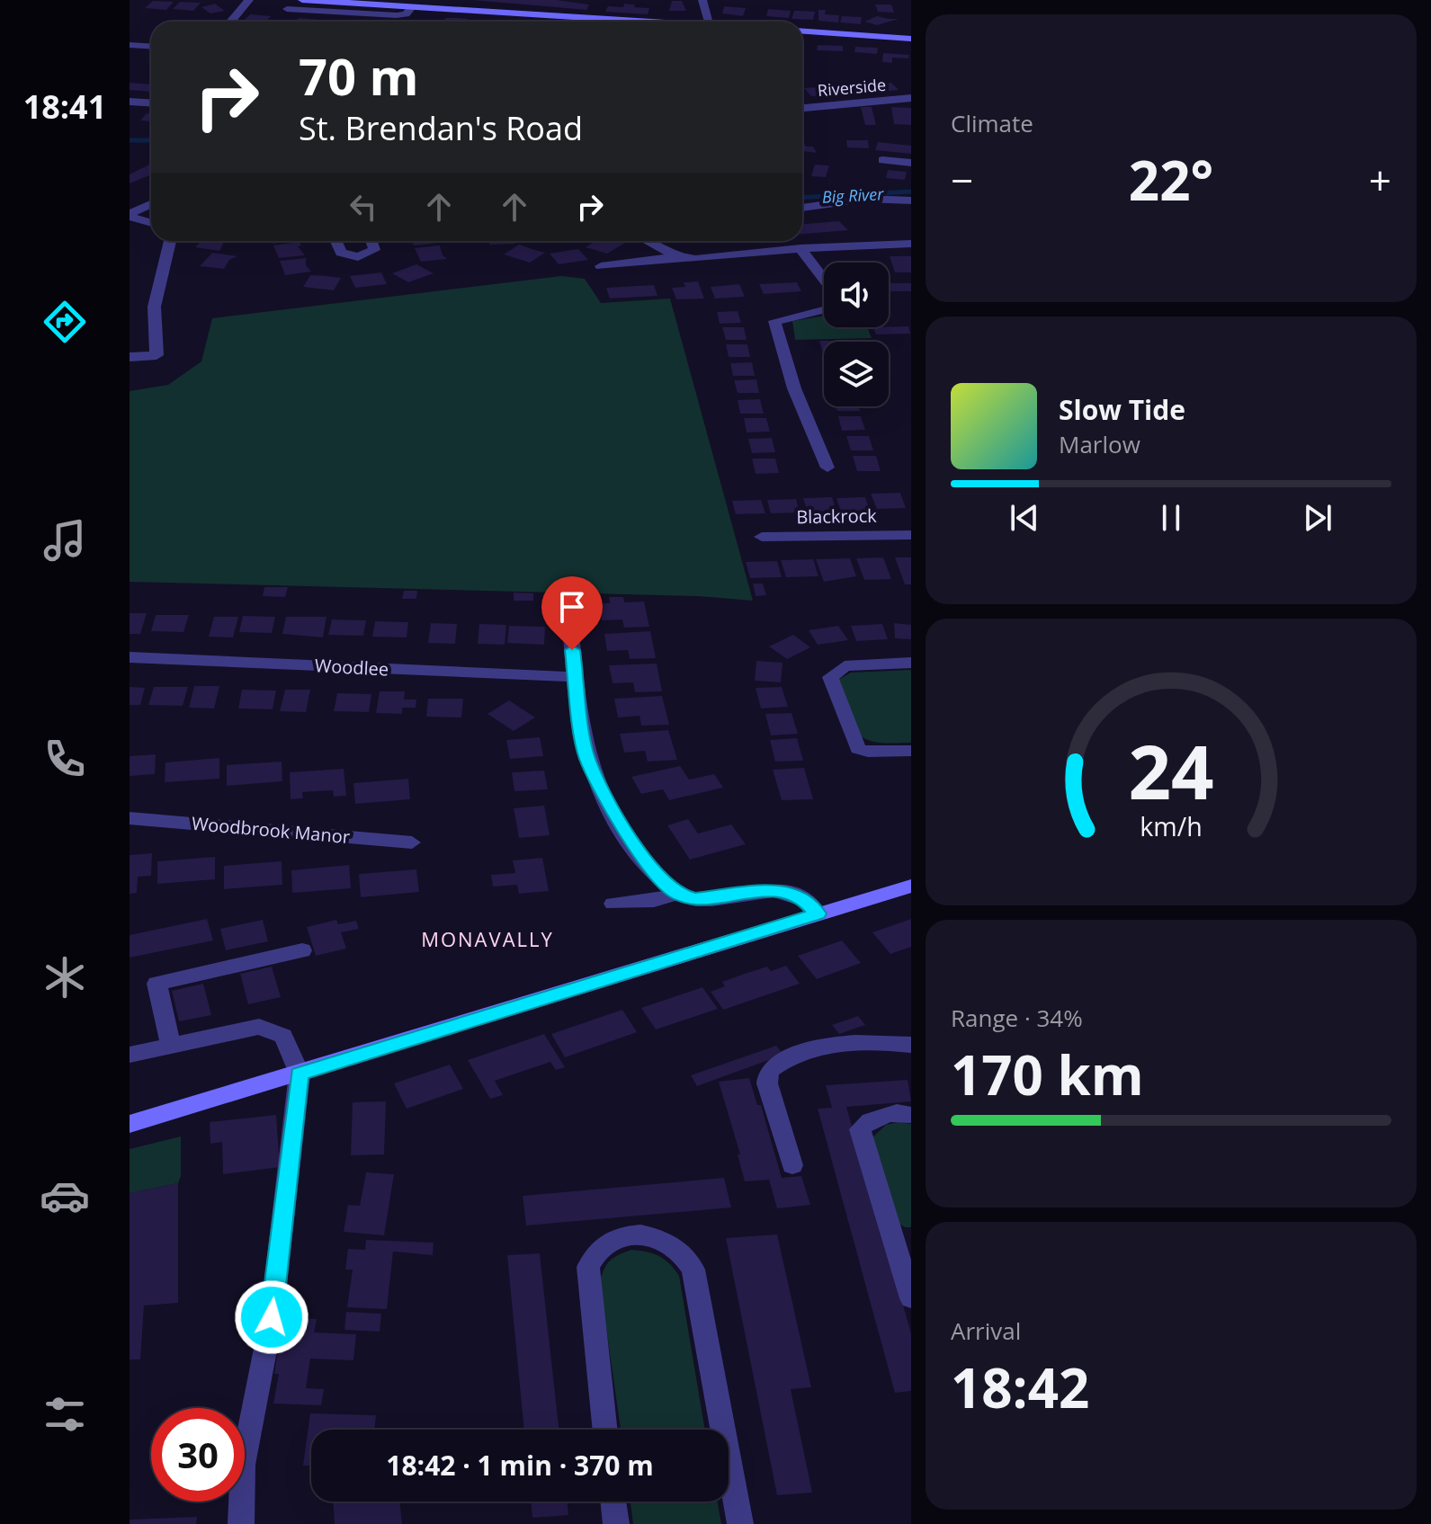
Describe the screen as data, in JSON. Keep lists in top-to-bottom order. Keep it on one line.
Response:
{"streets":{"street":["Riverside","Blackrock","Woodlee","Woodbrook Manor"]},"districts":["MONAVALLY"],"water":["Big River"],"page":{"tabs":"18:41","tile":["Climate",["Range · 34%","170 km"],["Arrival","18:42"]],"turn":["70 m","St. Brendan's Road"],"heat":["−","22°","+"],"song":["Slow Tide","Marlow"],"limit":"30","trip":"18:42 · 1 min · 370 m","gauge":["24","km/h"]}}
